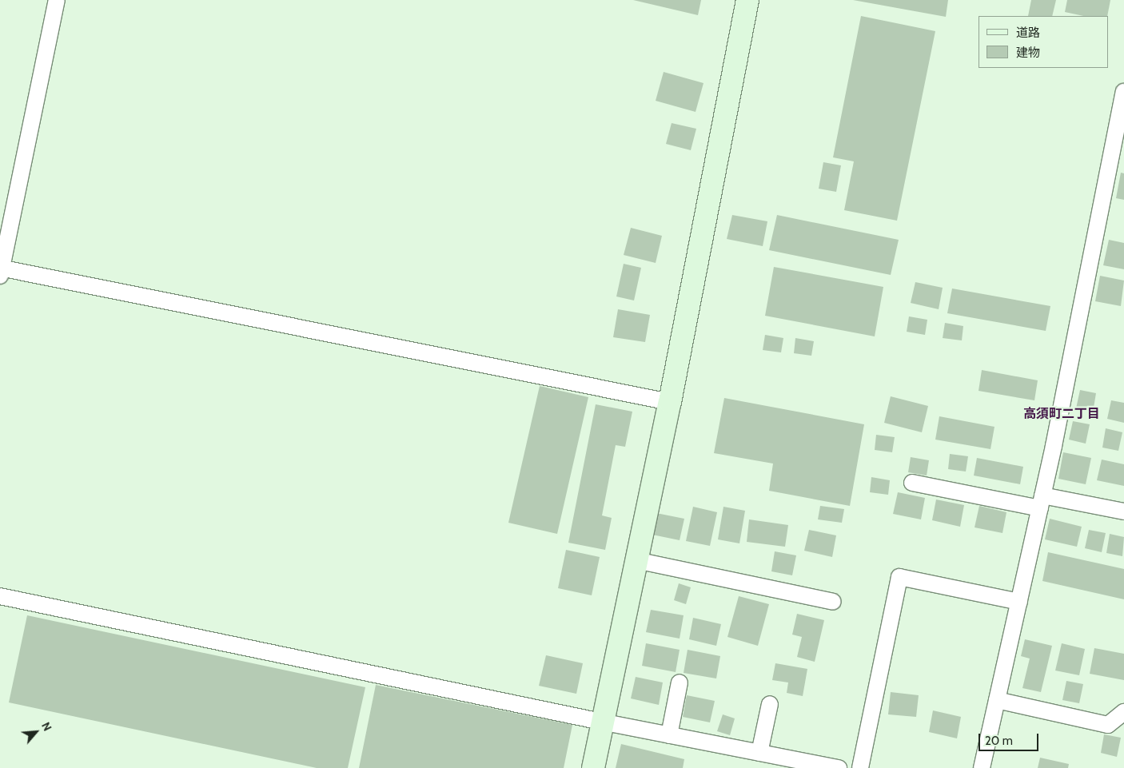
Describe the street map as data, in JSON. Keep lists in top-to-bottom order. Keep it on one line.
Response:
{"districts":["高須町二丁目"],"legend":["道路","建物"],"scale_bar":"20 m","north":"top right"}
